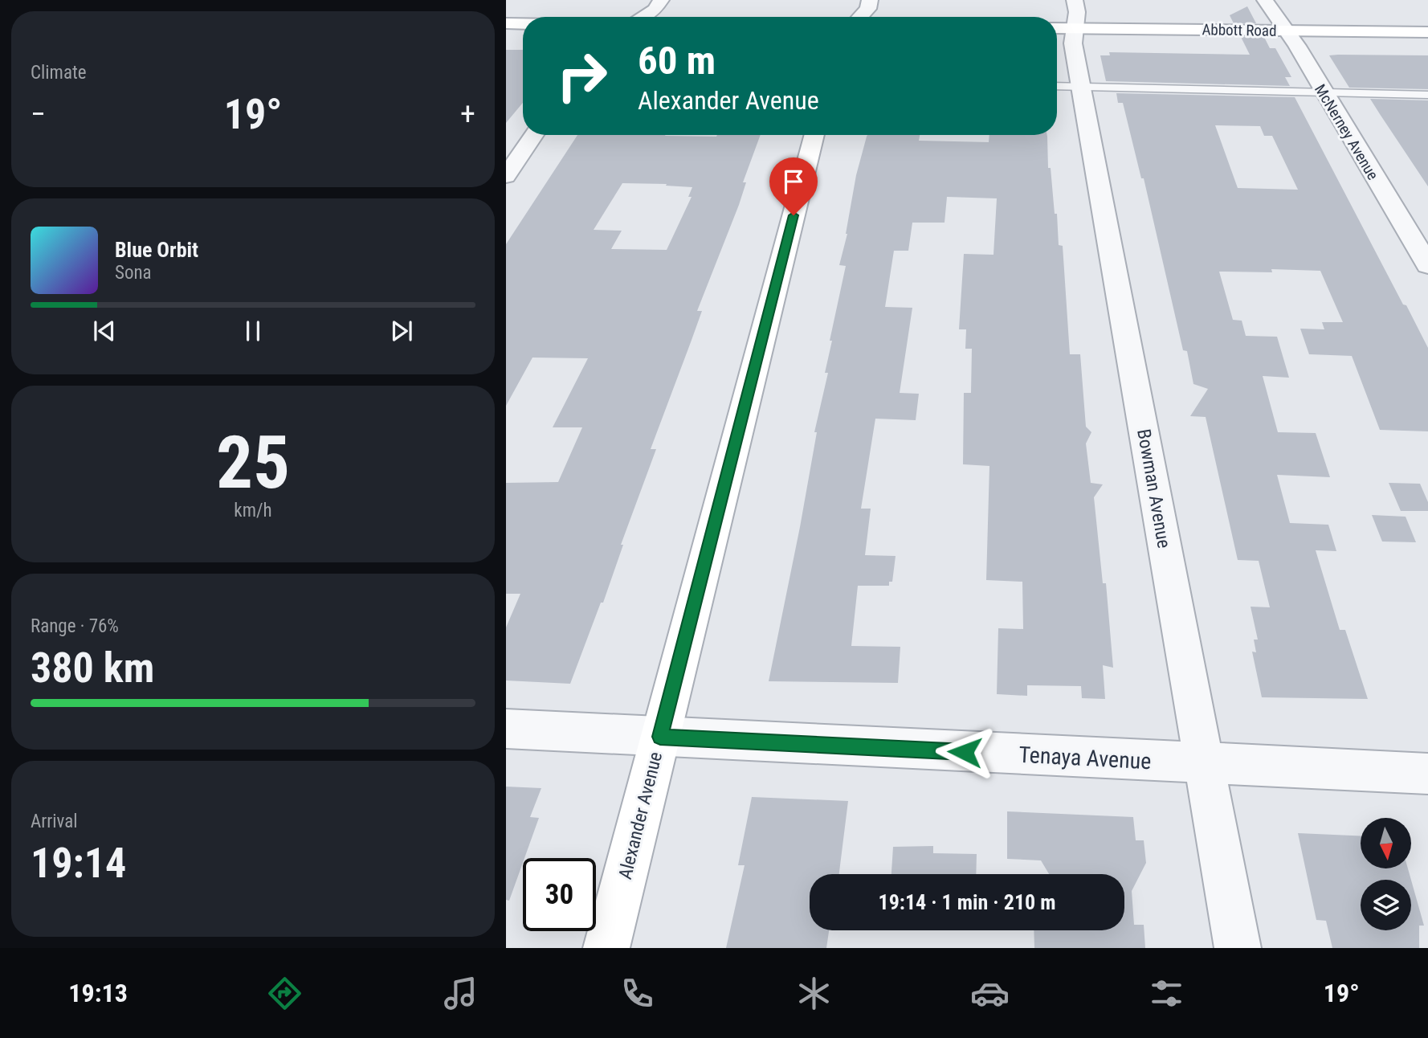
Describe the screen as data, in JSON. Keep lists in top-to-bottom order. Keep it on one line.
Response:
{"streets":{"street":["Abbott Road","McNerney Avenue","Bowman Avenue","Tenaya Avenue","Alexander Avenue"]},"crossings":[["Abbott Road","McNerney Avenue"],["Abbott Road","Bowman Avenue"],["Bowman Avenue","Tenaya Avenue"],["Tenaya Avenue","Alexander Avenue"]],"north":"bottom","page":{"tile":["Climate",["25","km/h"],["Range · 76%","380 km"],["Arrival","19:14"]],"turn":["60 m","Alexander Avenue"],"heat":["−","19°","+"],"song":["Blue Orbit","Sona"],"limit":"30","trip":"19:14 · 1 min · 210 m","tabs":["19:13","19°"]}}
